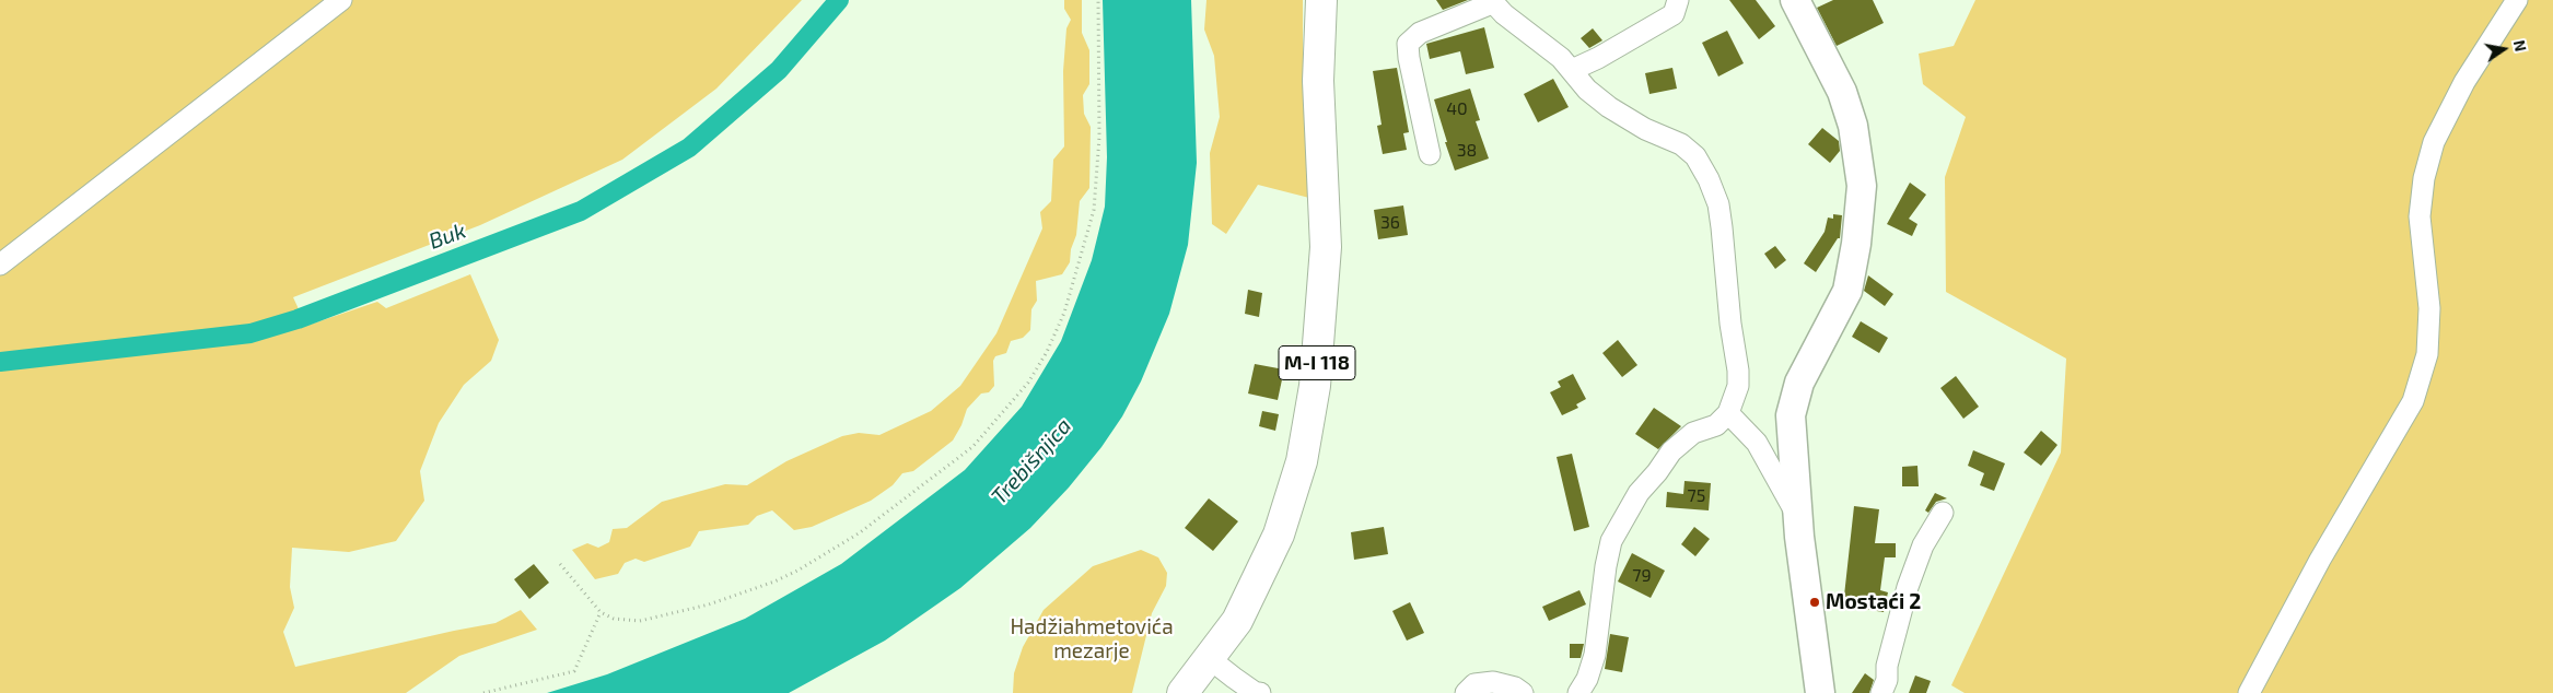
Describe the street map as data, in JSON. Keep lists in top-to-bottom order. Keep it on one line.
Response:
{"streets":{"main road":["M-I 118"]},"water":["Buk","Trebišnjica"],"parks":["Hadžiahmetovića mezarje"],"places":["Mostaći 2"],"house_numbers":["40","38","36","75","79"],"north":"right"}
